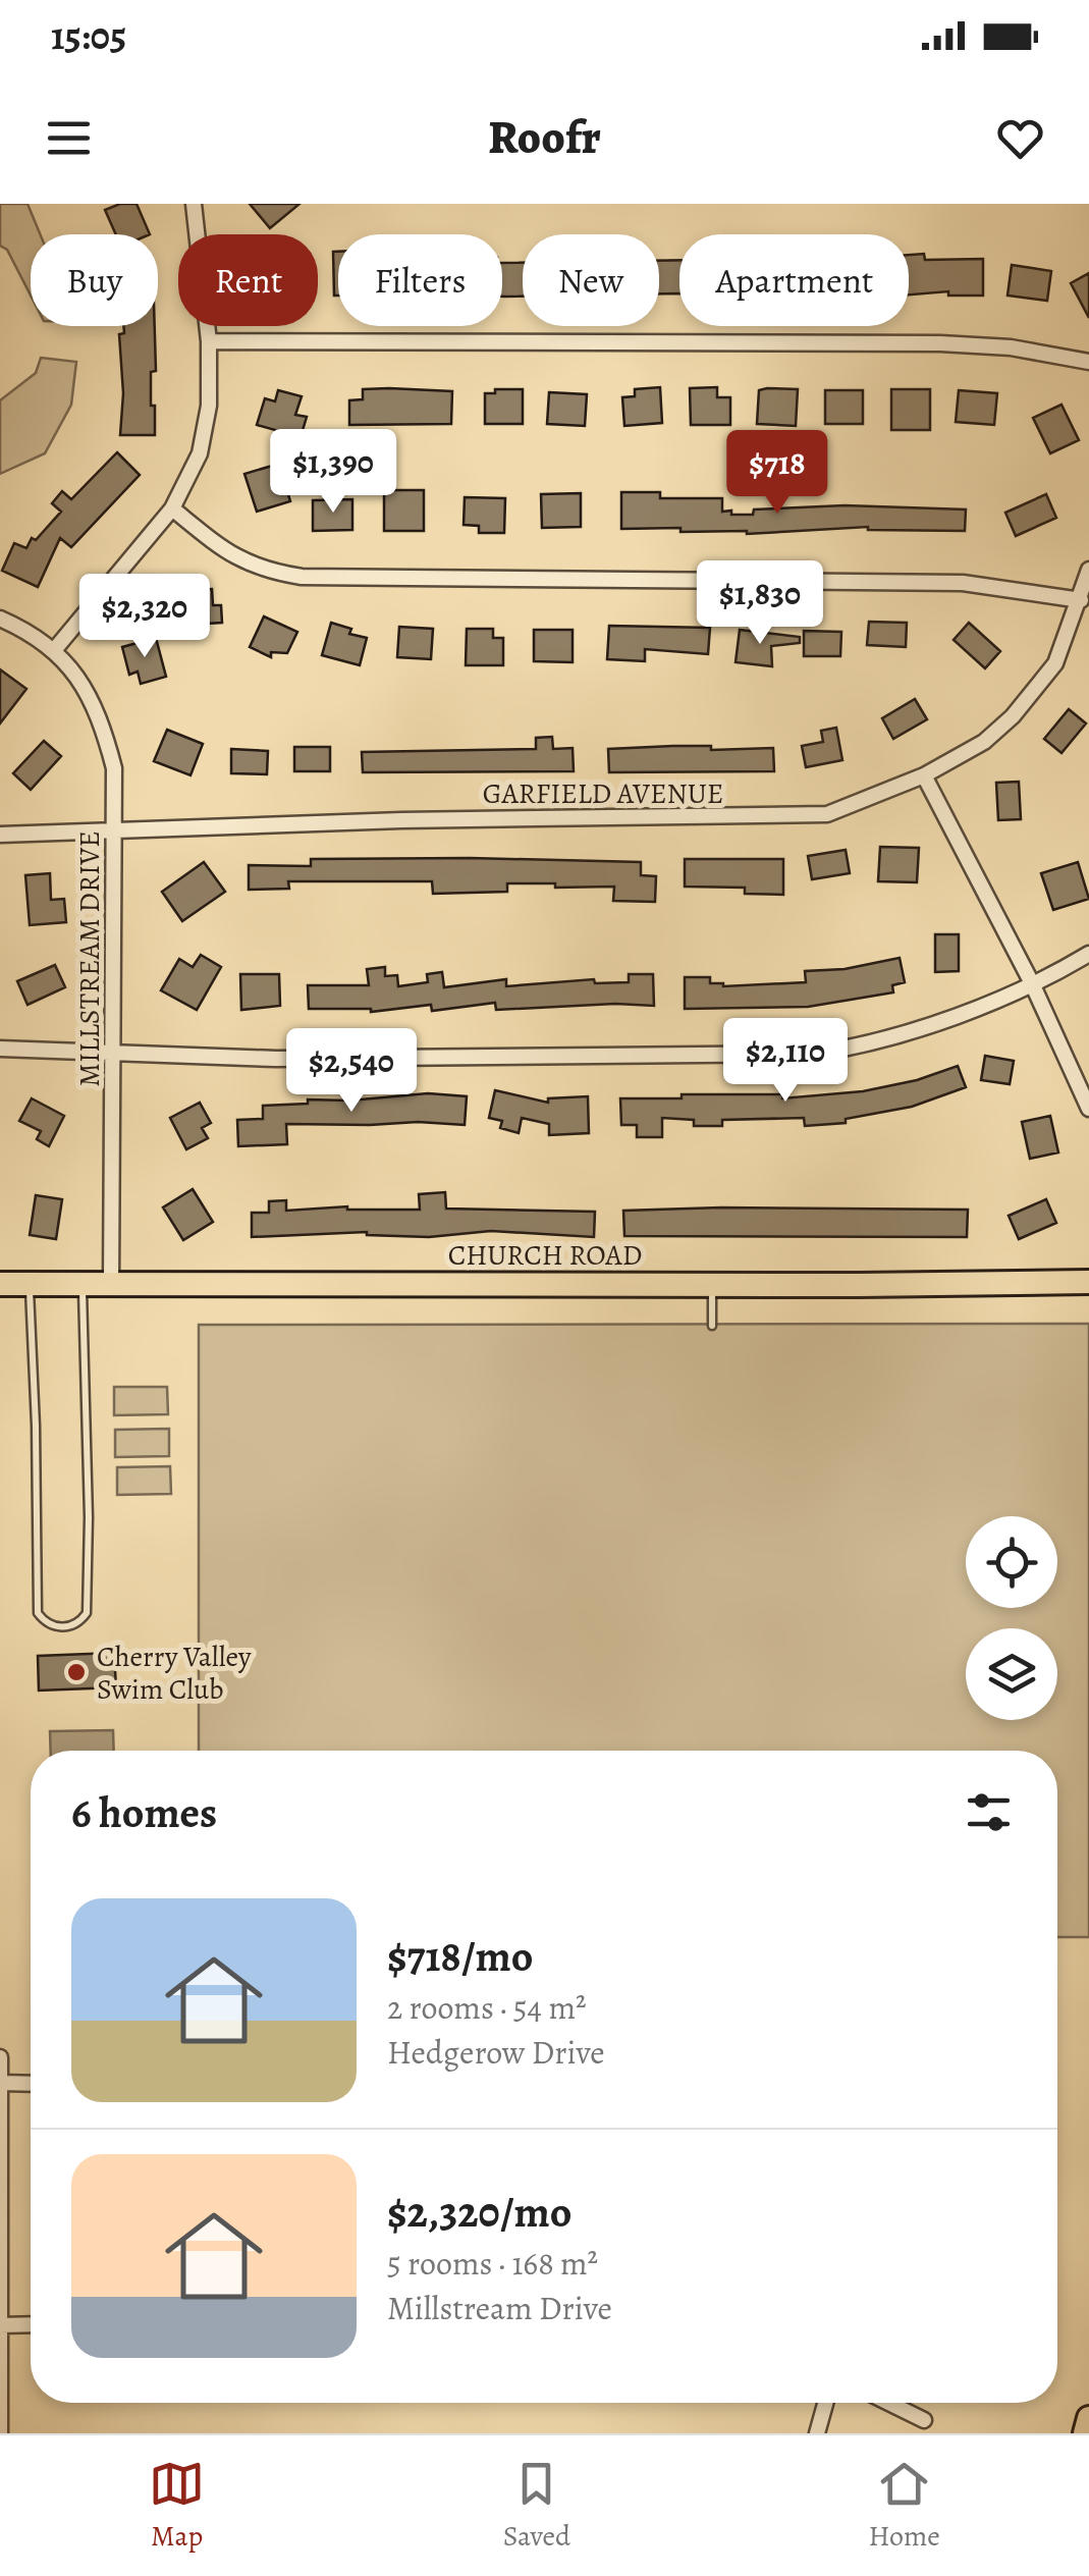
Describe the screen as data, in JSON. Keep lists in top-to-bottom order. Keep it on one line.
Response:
{"streets":{"main road":["CHURCH ROAD"],"street":["GARFIELD AVENUE","MILLSTREAM DRIVE"]},"crossings":[["GARFIELD AVENUE","MILLSTREAM DRIVE"],["MILLSTREAM DRIVE","CHURCH ROAD"]],"places":["Cherry Valley Swim Club"],"page":{"status":"15:05","header":"Roofr","chip":["Buy","Rent","Filters","New","Apartment"],"price":["$1,390","$718","$1,830","$2,320","$2,110","$2,540"],"heading":"6 homes","list":[{"name":"$718/mo","note":"2 rooms · 54 m² · Hedgerow Drive"},{"name":"$2,320/mo","note":"5 rooms · 168 m² · Millstream Drive"}],"tabs":["Map","Saved","Home"]}}
